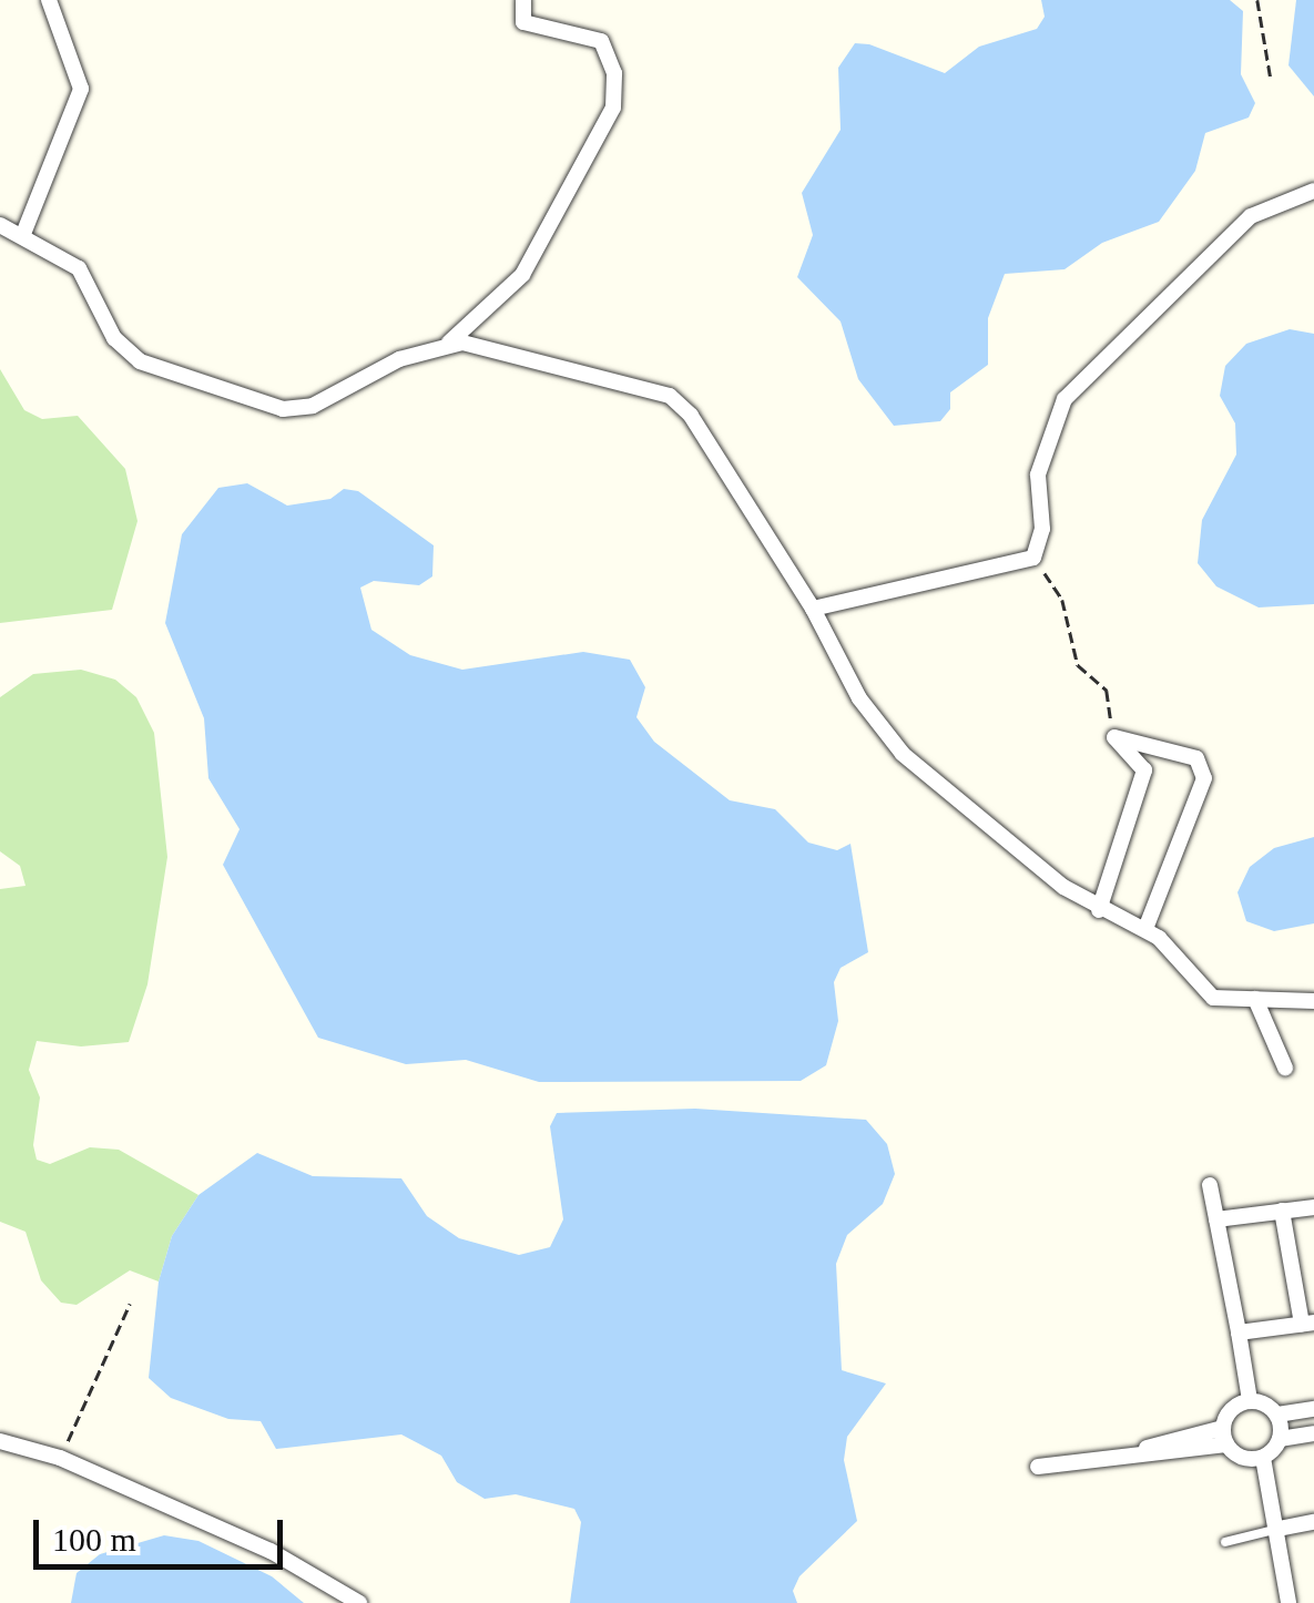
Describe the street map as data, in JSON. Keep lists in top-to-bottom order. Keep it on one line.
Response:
{"scale_bar":"100 m"}
